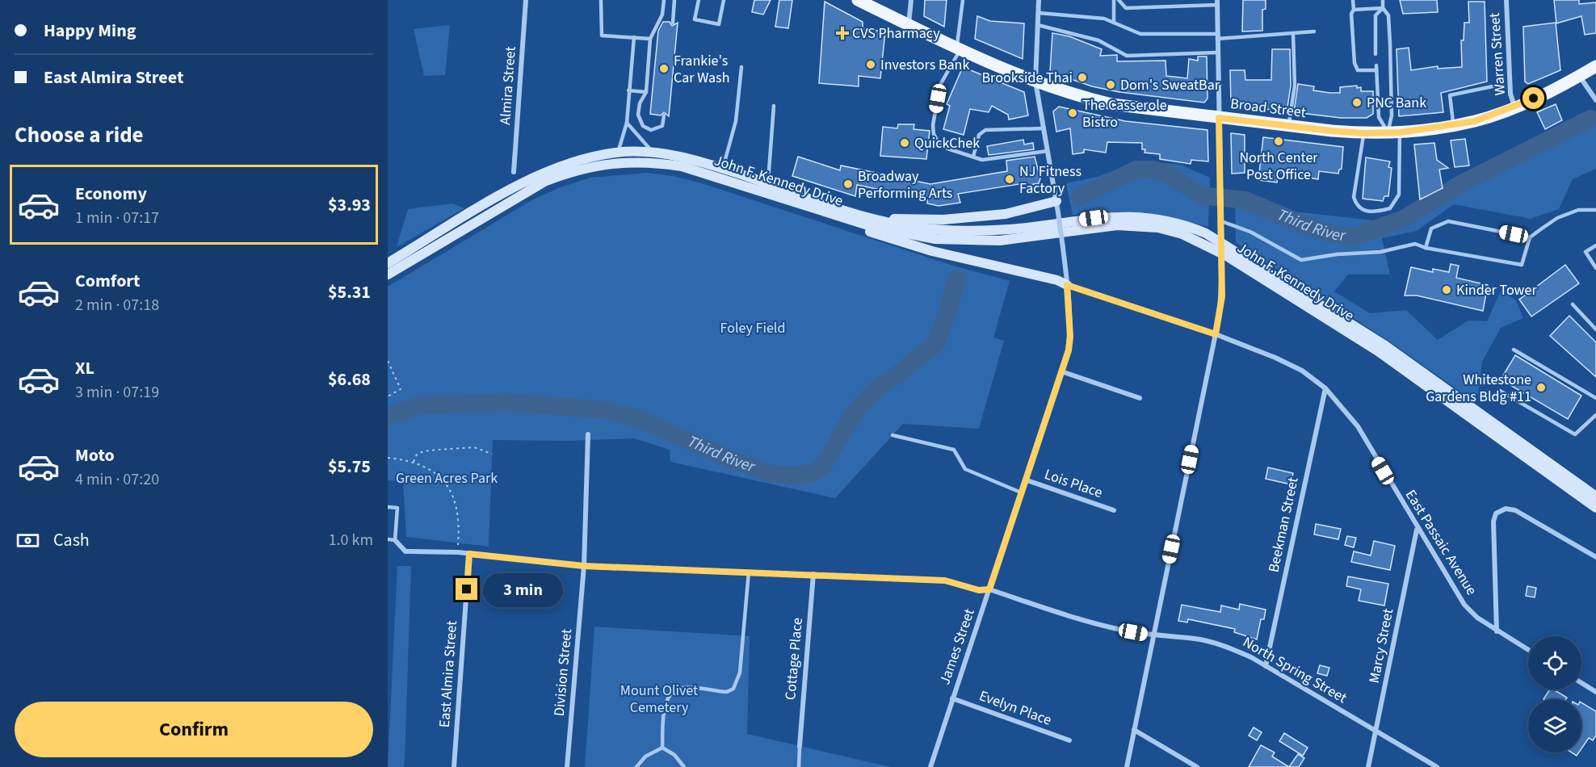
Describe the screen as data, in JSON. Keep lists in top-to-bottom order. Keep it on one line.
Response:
{"streets":{"main road":["Broad Street","John F. Kennedy Drive"],"street":["Warren Street","Almira Street","Lois Place","Beekman Street","East Passaic Avenue","Marcy Street","James Street","Cottage Place","North Spring Street","Division Street","East Almira Street","Evelyn Place"]},"crossings":[["Warren Street","Broad Street"],["Broad Street","James Street"],["Lois Place","James Street"],["Beekman Street","East Passaic Avenue"],["Beekman Street","North Spring Street"],["East Passaic Avenue","Marcy Street"],["East Passaic Avenue","James Street"],["Marcy Street","North Spring Street"],["James Street","North Spring Street"],["James Street","Evelyn Place"],["Cottage Place","North Spring Street"],["North Spring Street","Division Street"],["North Spring Street","East Almira Street"]],"water":["Third River"],"parks":["Foley Field","Green Acres Park","Mount Olivet Cemetery"],"places":{"health":["CVS Pharmacy"],"other":["Investors Bank","Frankie's Car Wash","Brookside Thai","Dom's SweatBar","PNC Bank","The Casserole Bistro","North Center Post Office","QuickChek","NJ Fitness Factory","Broadway Performing Arts","Kinder Tower","Whitestone Gardens Bldg #11"]},"page":{"banner":["Happy Ming","East Almira Street"],"heading":"Choose a ride","list":[{"name":"Economy","note":"1 min · 07:17","value":"$3.93"},{"name":"Comfort","note":"2 min · 07:18","value":"$5.31"},{"name":"XL","note":"3 min · 07:19","value":"$6.68"},{"name":"Moto","note":"4 min · 07:20","value":"$5.75"}],"pay":["Cash","1.0 km"],"bubble":"3 min","buttons":"Confirm"}}
